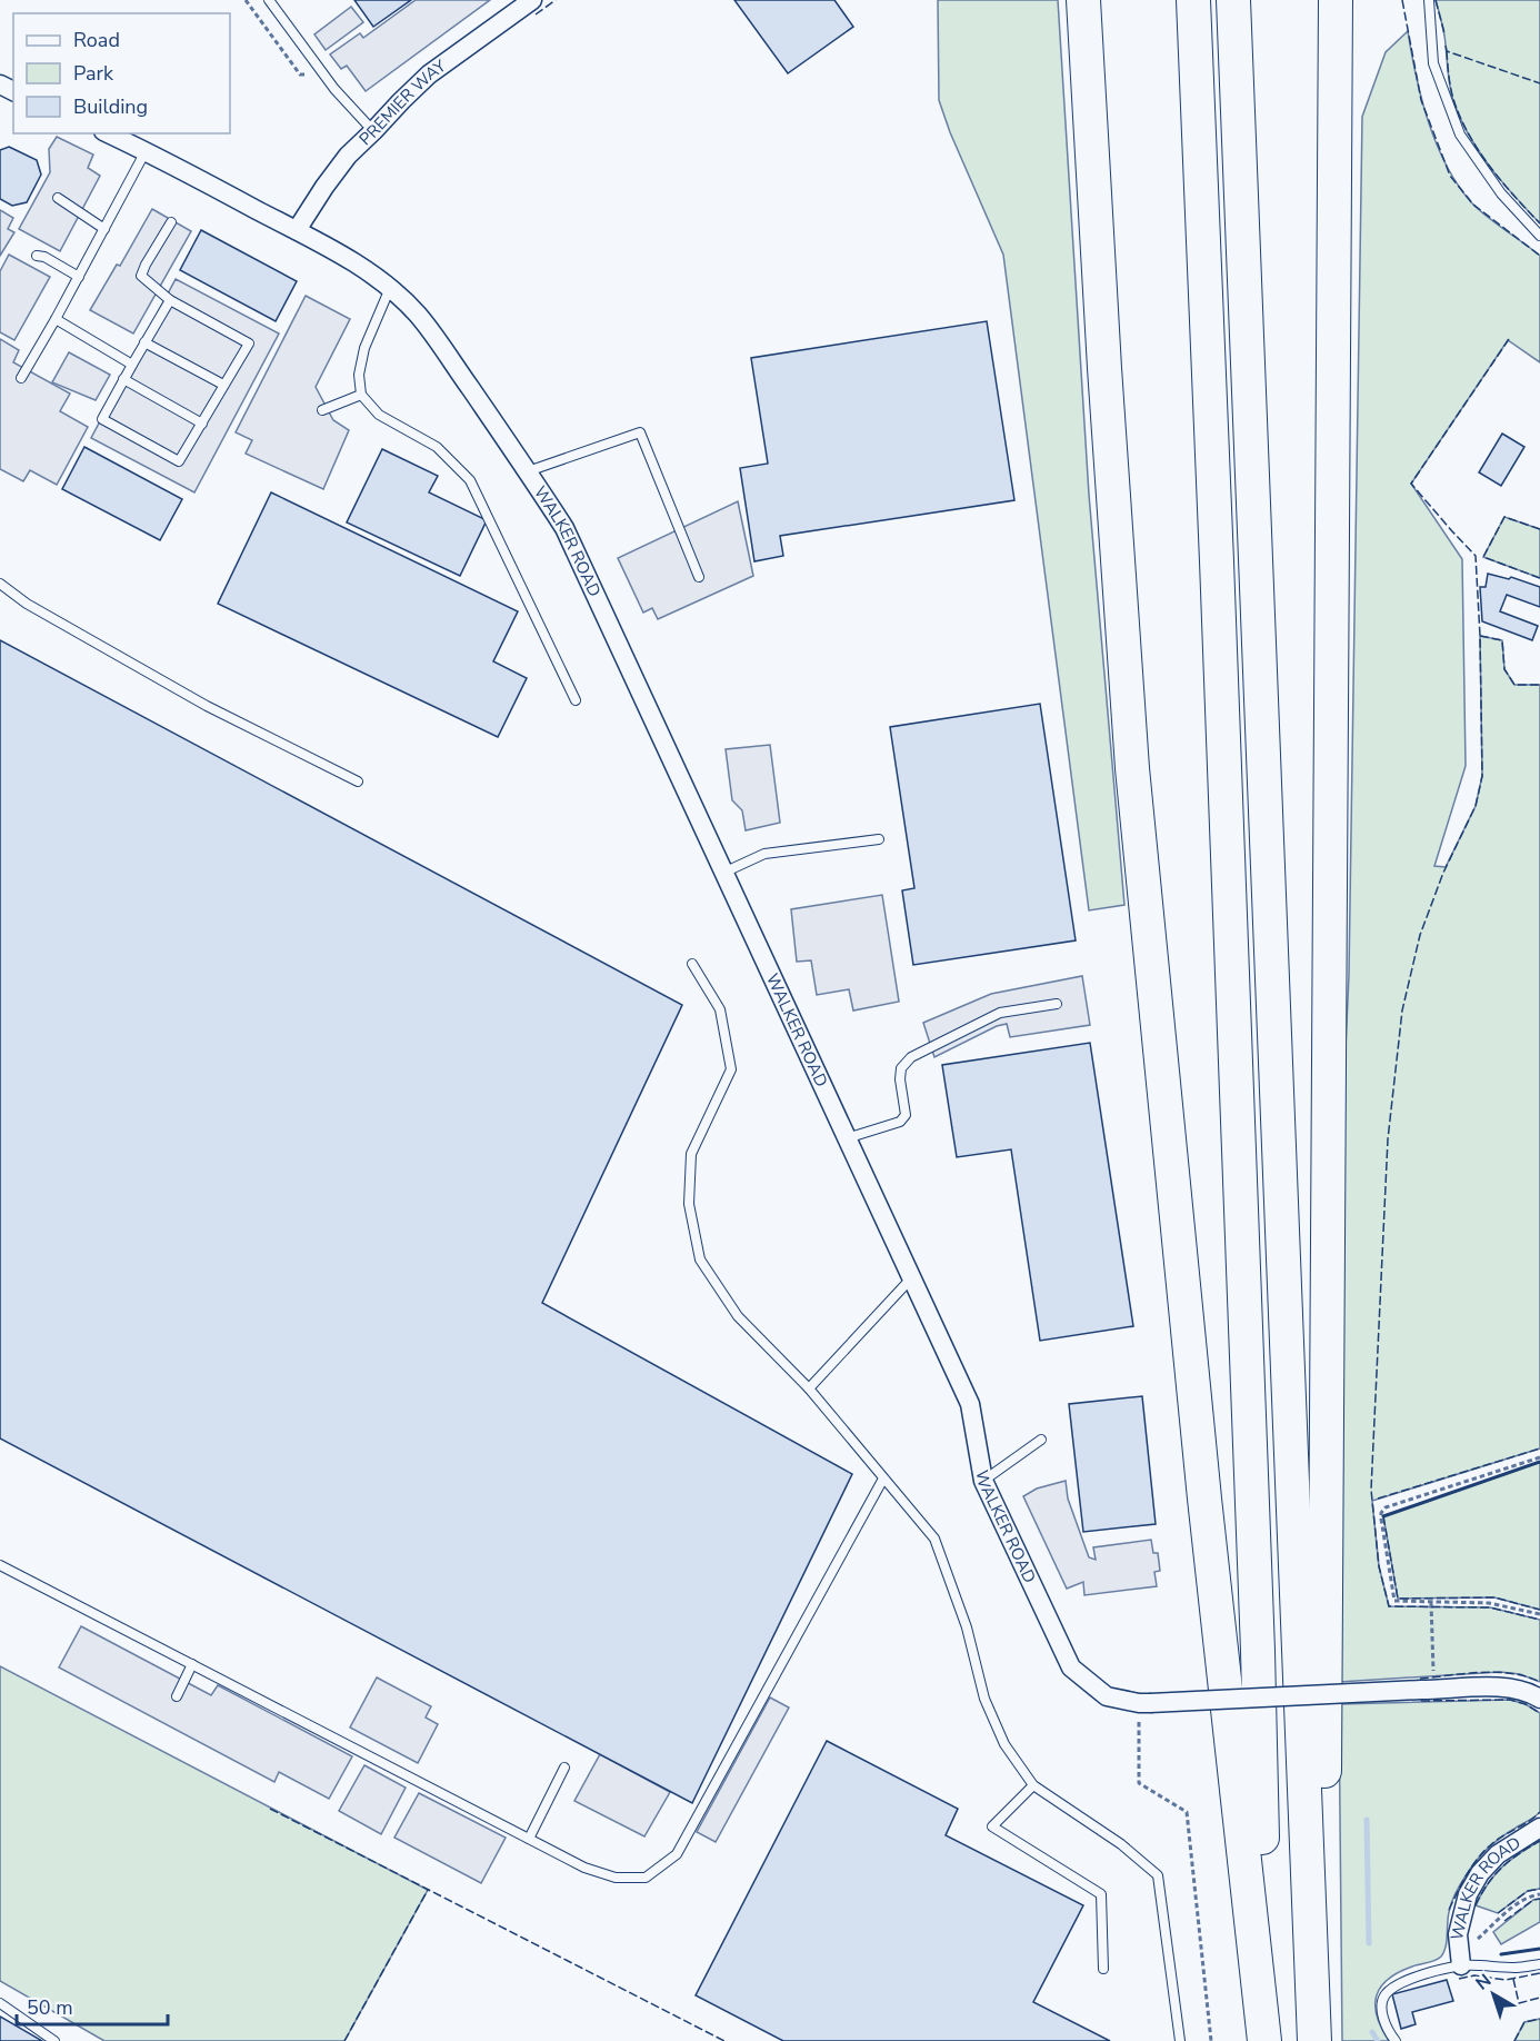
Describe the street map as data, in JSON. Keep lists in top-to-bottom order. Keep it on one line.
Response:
{"streets":{"street":["PREMIER WAY","WALKER ROAD"]},"crossings":[["PREMIER WAY","WALKER ROAD"]],"legend":["Road","Park","Building"],"scale_bar":"50 m","north":"top left"}
